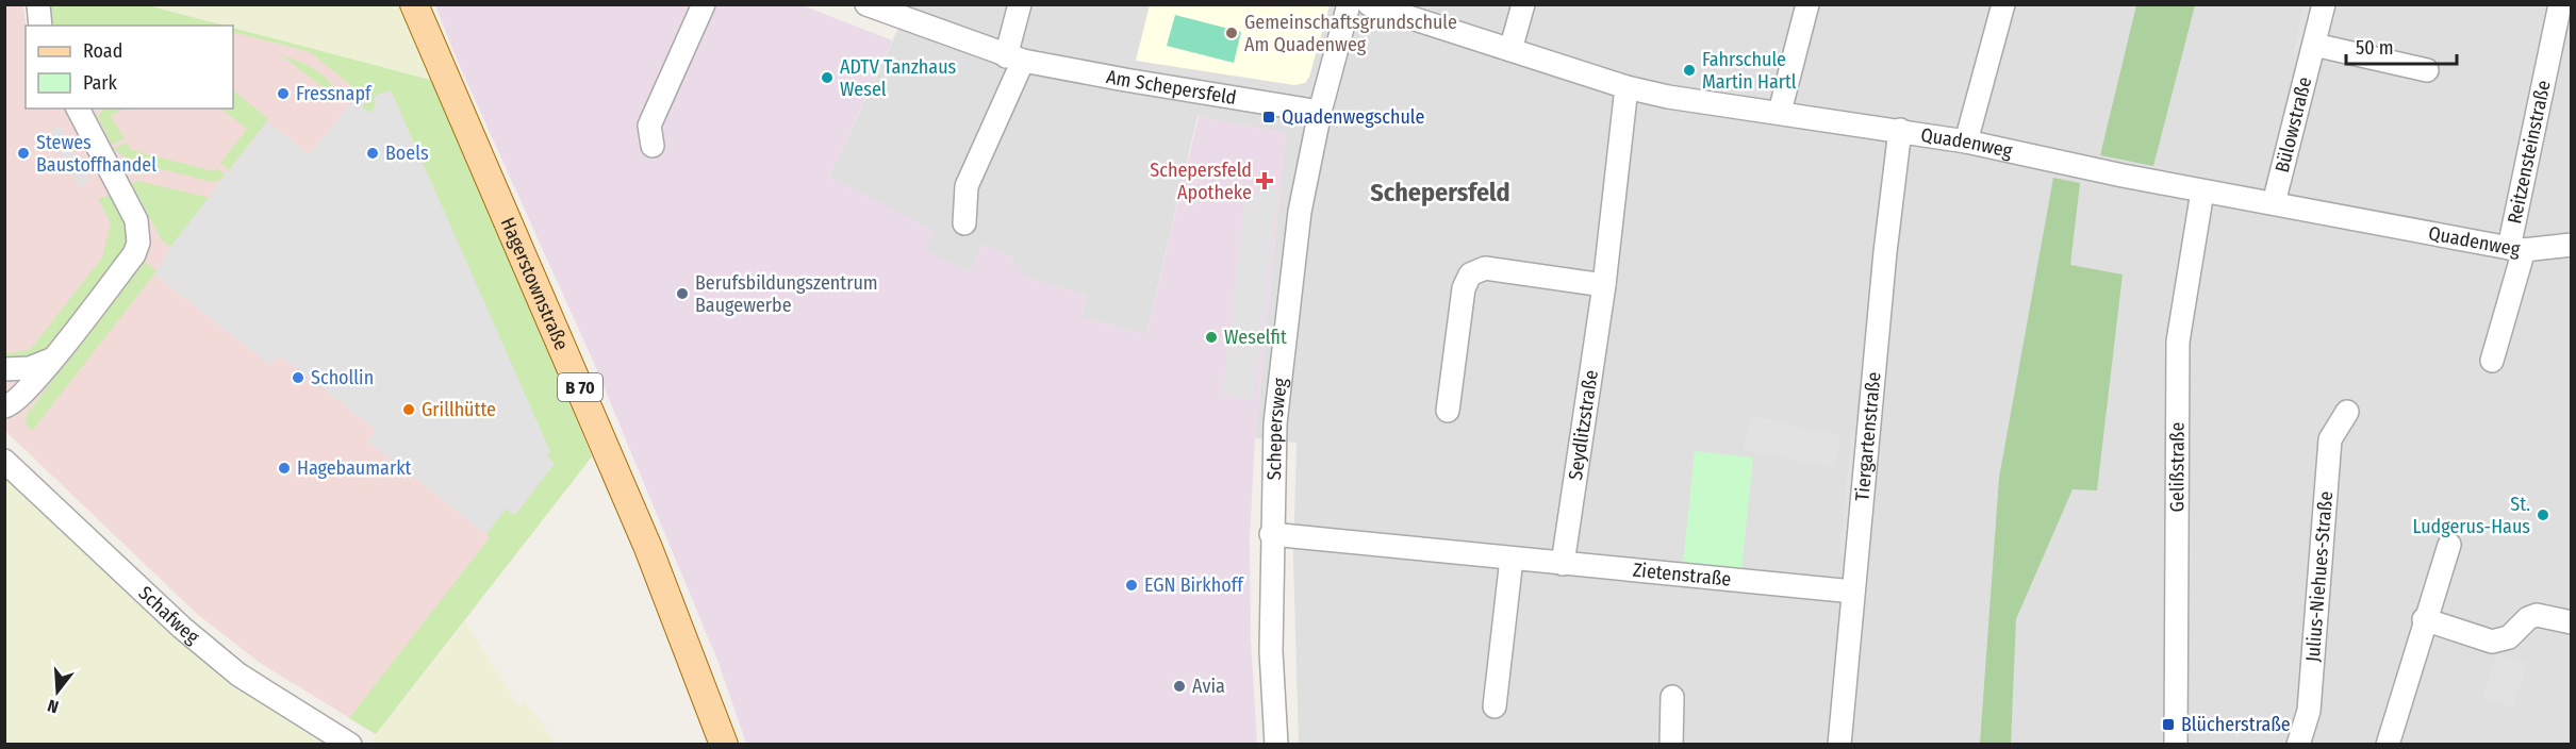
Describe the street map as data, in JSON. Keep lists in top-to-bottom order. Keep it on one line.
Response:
{"streets":{"main road":["Hagerstownstraße","B 70"],"street":["Am Schepersfeld","Bülowstraße","Quadenweg","Reitzensteinstraße","Seydlitzstraße","Schepersweg","Tiergartenstraße","Gelißstraße","Zietenstraße","Julius-Niehues-Straße","Schafweg"]},"crossings":[["Am Schepersfeld","Schepersweg"],["Bülowstraße","Quadenweg"],["Quadenweg","Reitzensteinstraße"],["Quadenweg","Seydlitzstraße"],["Quadenweg","Tiergartenstraße"],["Quadenweg","Gelißstraße"],["Seydlitzstraße","Zietenstraße"],["Schepersweg","Zietenstraße"],["Tiergartenstraße","Zietenstraße"]],"districts":["Schepersfeld"],"places":{"other":["Gemeinschaftsgrundschule Am Quadenweg","Fahrschule Martin Hartl","ADTV Tanzhaus Wesel","Fressnapf","Stewes Baustoffhandel","Boels","Berufsbildungszentrum Baugewerbe","Weselfit","Schollin","Grillhütte","Hagebaumarkt","St. Ludgerus-Haus","EGN Birkhoff","Avia"],"transit":["Quadenwegschule","Blücherstraße"],"health":["Schepersfeld Apotheke"]},"legend":["Road","Park"],"scale_bar":"50 m","north":"bottom"}
